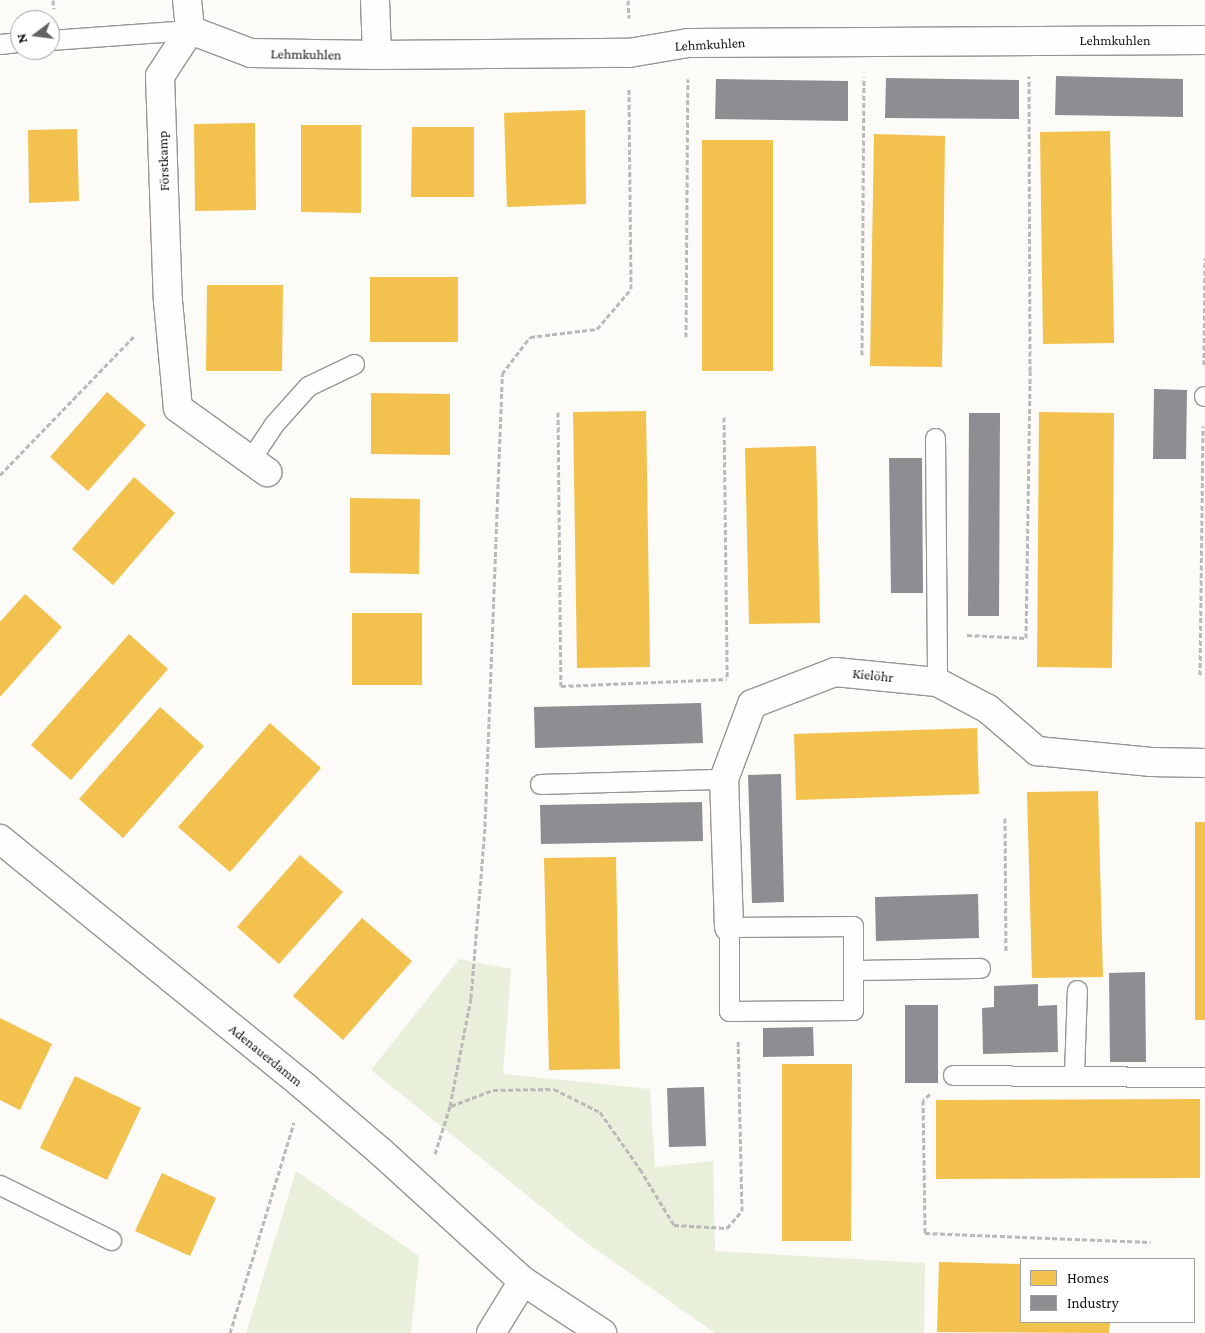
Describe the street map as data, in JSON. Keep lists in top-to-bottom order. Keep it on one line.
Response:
{"streets":{"street":["Lehmkuhlen","Förstkamp","Kielöhr","Adenauerdamm"]},"crossings":[["Lehmkuhlen","Förstkamp"]],"legend":["Homes","Industry"],"north":"left"}
